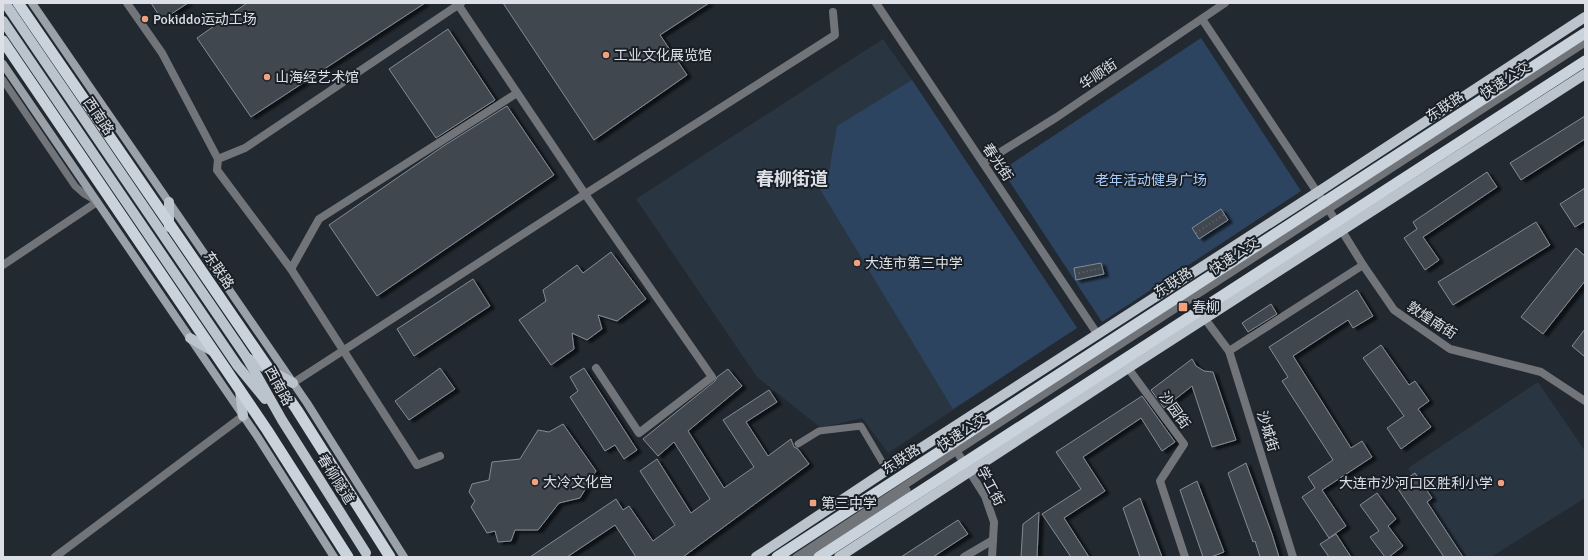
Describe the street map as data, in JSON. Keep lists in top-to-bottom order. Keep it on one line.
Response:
{"streets":{"highway":["东联路"],"main road":["西南路","春柳隧道"],"street":["华顺街","春光街","敦煌南街","沙园街","沙城街","学工街"],"lane":["快速公交"]},"crossings":[["华顺街","春光街"],["华顺街","敦煌南街"],["快速公交","敦煌南街"],["快速公交","学工街"],["西南路","春柳隧道"]],"districts":["春柳街道"],"parks":["老年活动健身广场"],"places":{"other":["Pokiddo运动工场","工业文化展览馆","山海经艺术馆","大连市第三中学","大冷文化宫","大连市沙河口区胜利小学"],"transit":["春柳","第三中学"]}}
